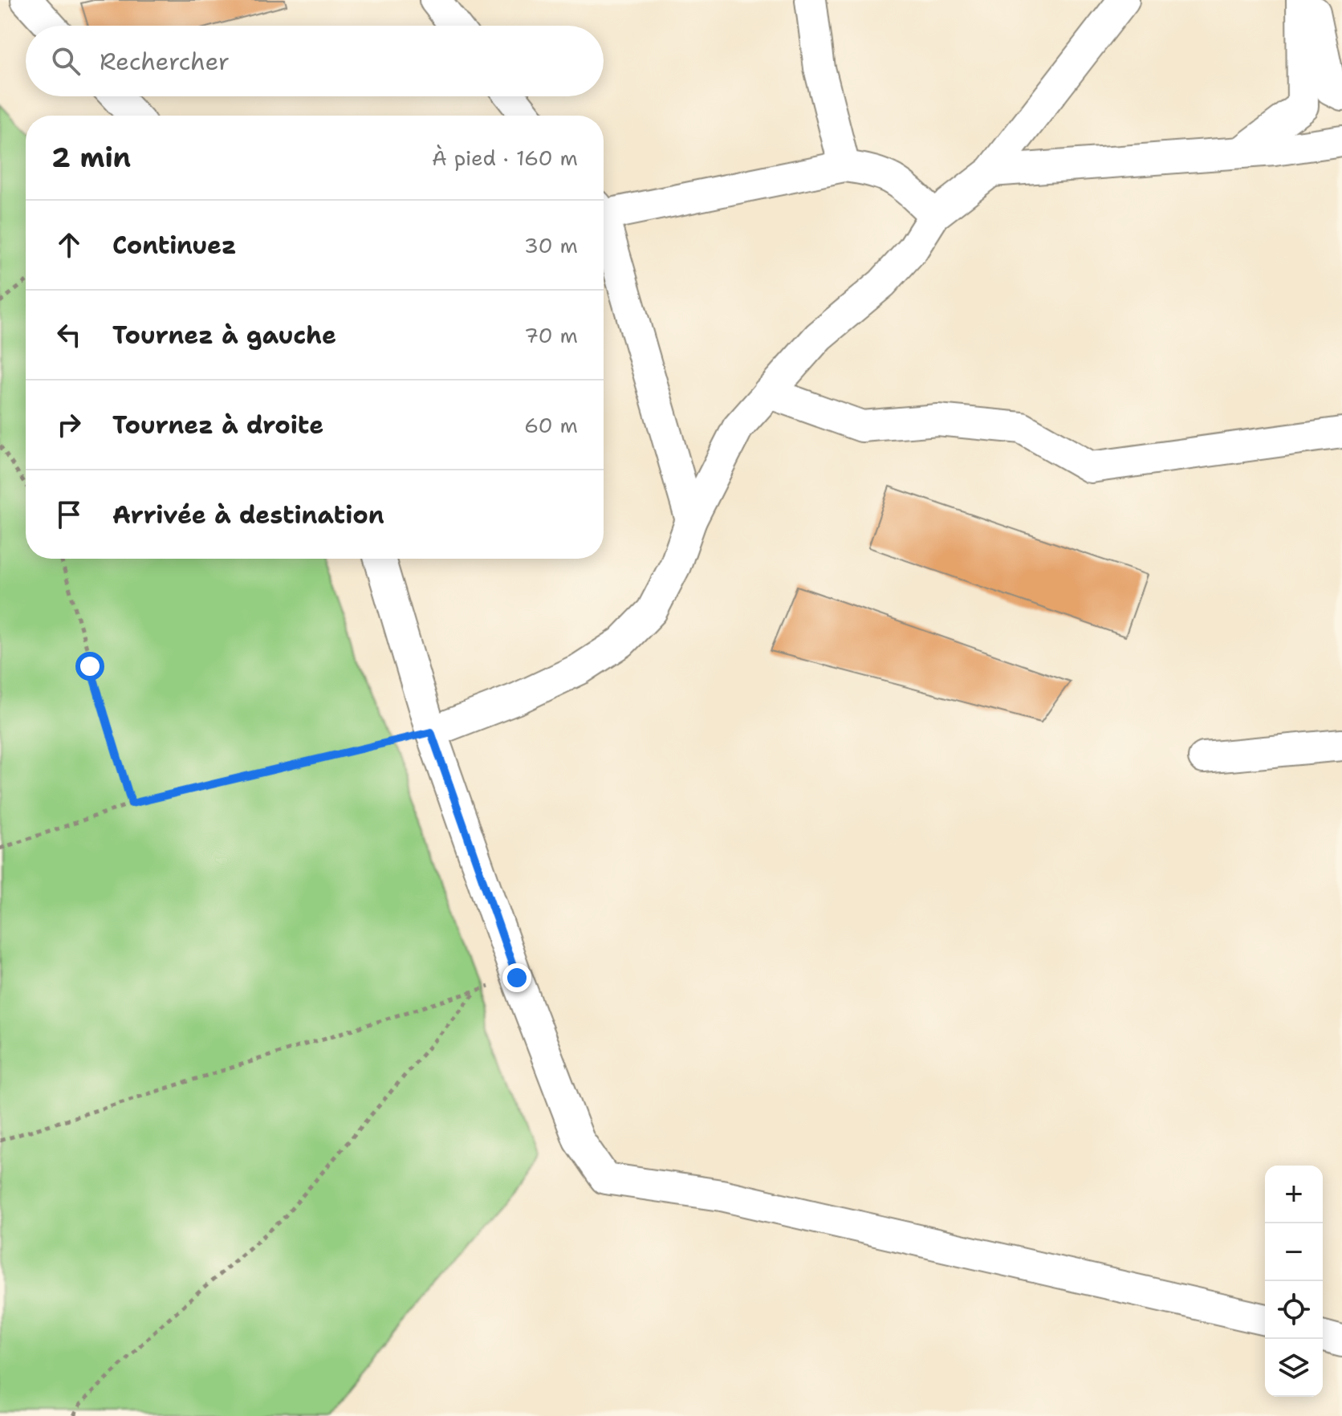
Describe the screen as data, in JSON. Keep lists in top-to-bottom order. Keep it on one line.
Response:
{"page":{"search":"Rechercher","heading":["2 min","À pied · 160 m"],"list":[["Continuez","30 m"],["Tournez à gauche","70 m"],["Tournez à droite","60 m"],"Arrivée à destination"],"map_buttons":["+","−"]}}
